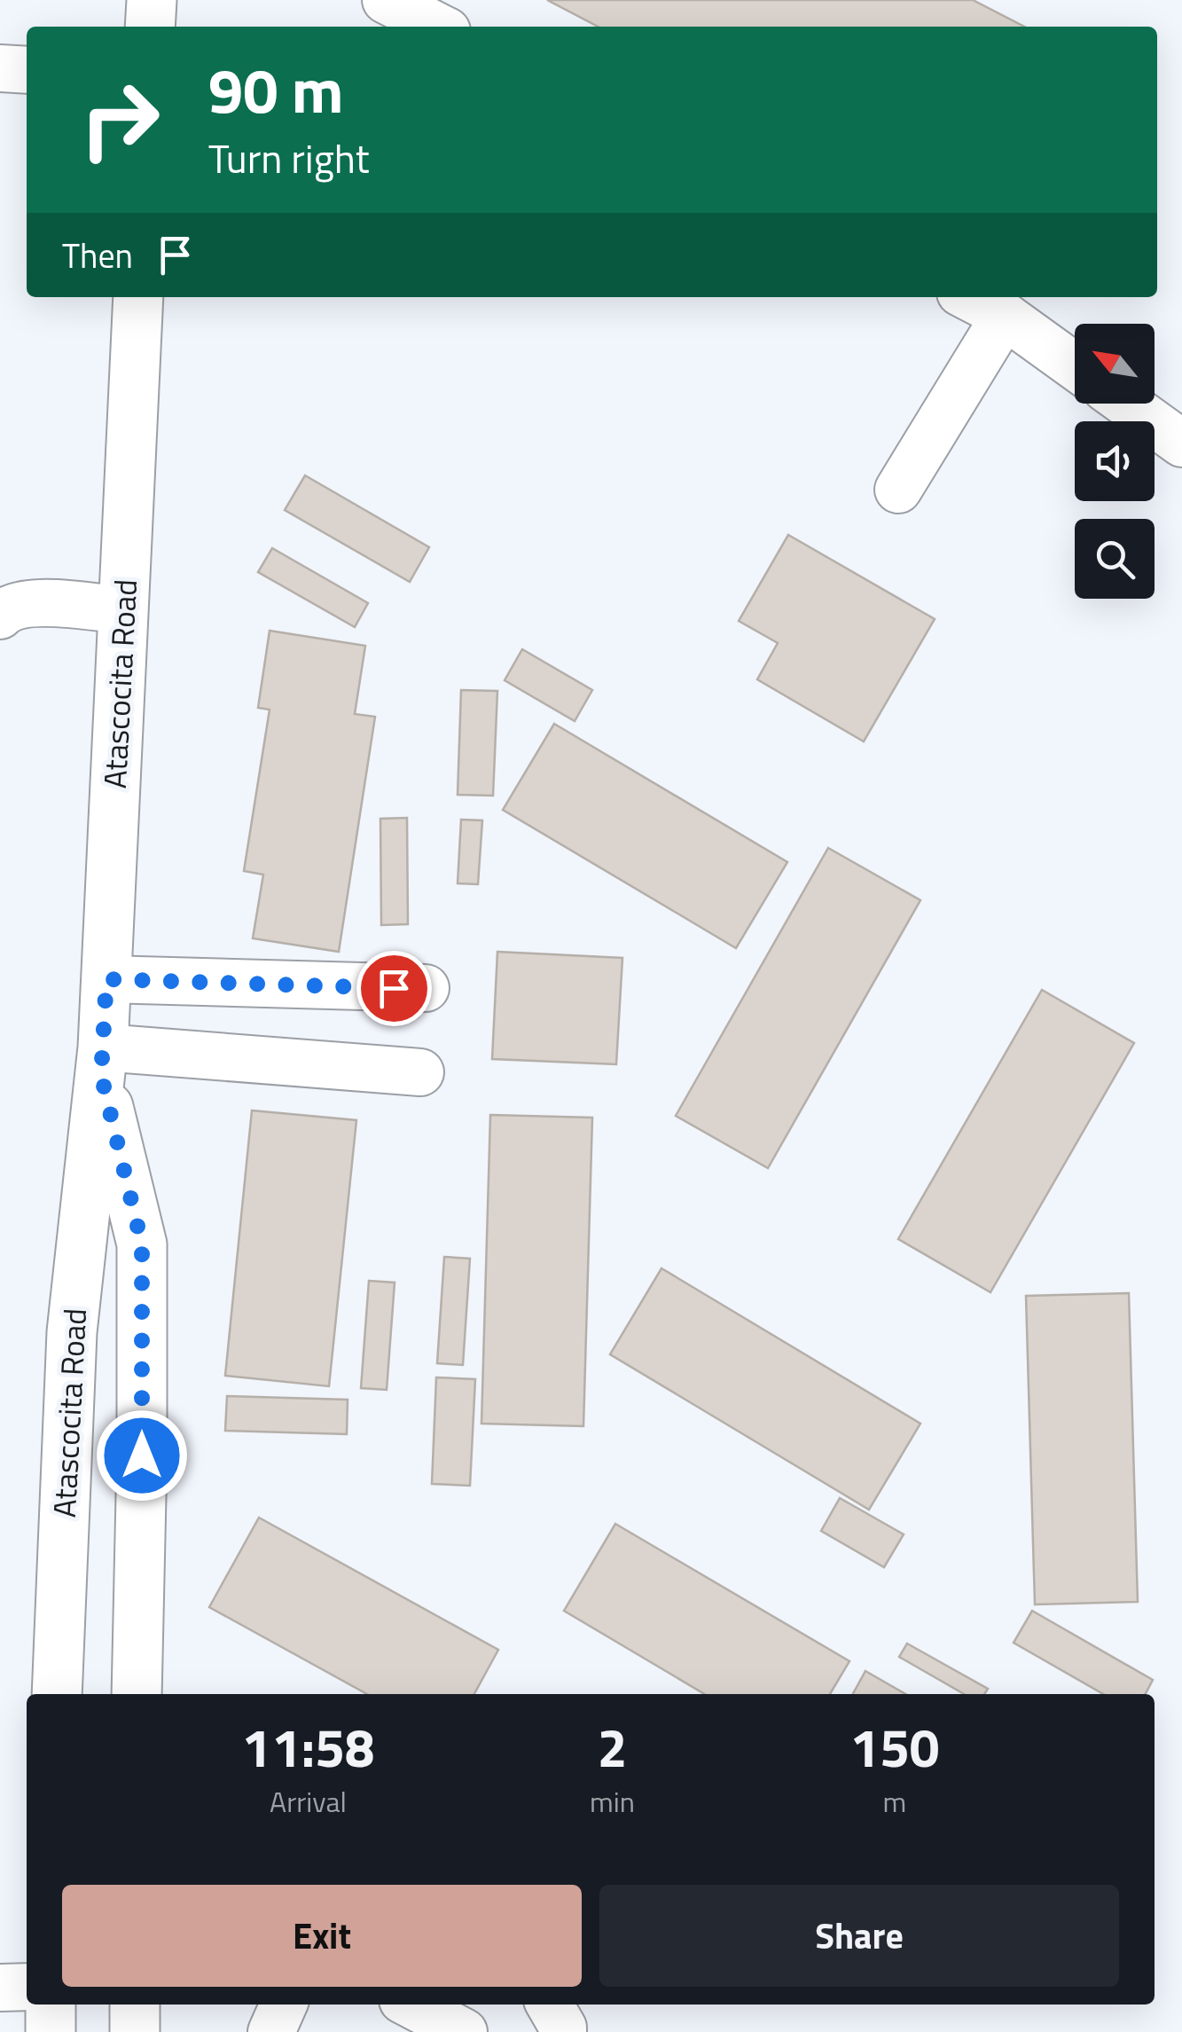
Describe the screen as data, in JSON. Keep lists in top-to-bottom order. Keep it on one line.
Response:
{"streets":{"main road":["Atascocita Road"]},"north":"top left","page":{"turn":["90 m","Turn right"],"then":"Then","eta":["11:58","Arrival","2","min","150","m"],"buttons":["Exit","Share"]}}
